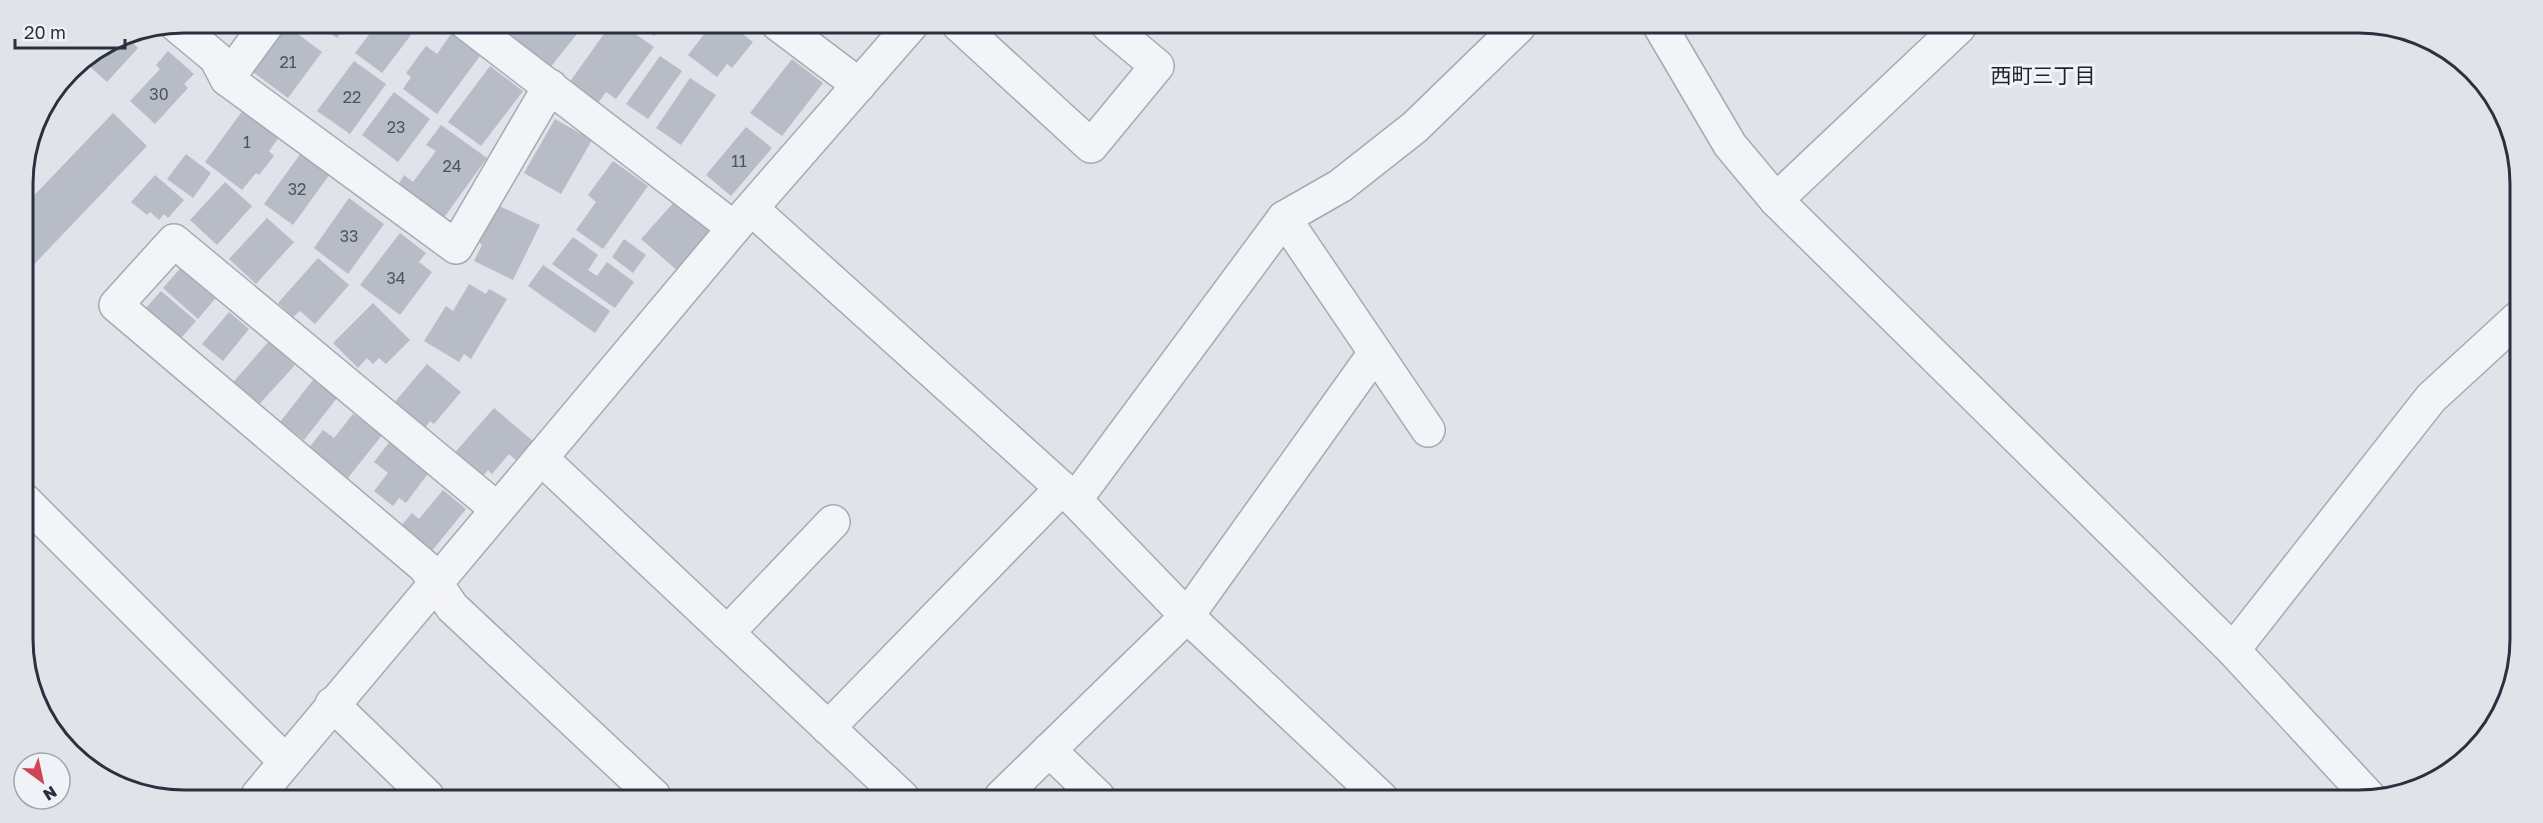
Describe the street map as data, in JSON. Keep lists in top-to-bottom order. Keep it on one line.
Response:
{"districts":["西町三丁目"],"house_numbers":["21","30","22","23","1","11","24","32","33","34"],"scale_bar":"20 m","north":"bottom right"}
